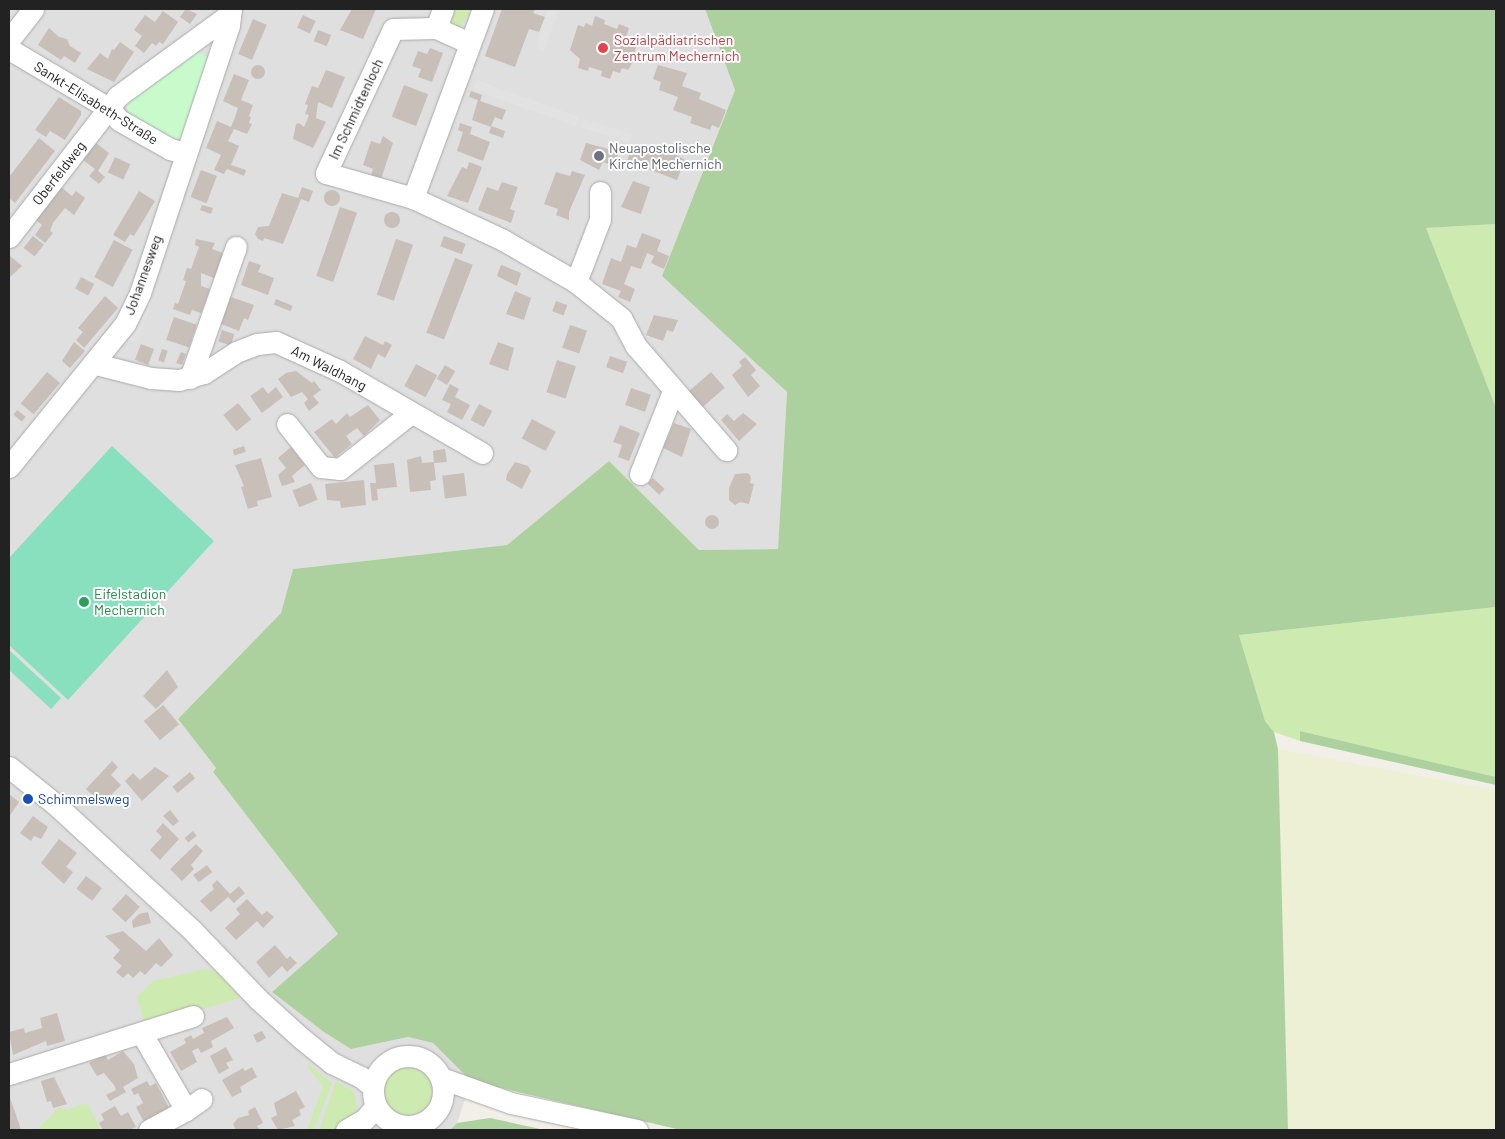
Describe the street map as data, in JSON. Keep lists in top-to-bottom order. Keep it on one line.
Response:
{"streets":{"street":["Sankt-Elisabeth-Straße","Im Schmidtenloch","Oberfeldweg","Johannesweg","Am Waldhang"]},"crossings":[["Sankt-Elisabeth-Straße","Oberfeldweg"],["Sankt-Elisabeth-Straße","Johannesweg"],["Oberfeldweg","Johannesweg"],["Johannesweg","Am Waldhang"]],"places":["Sozialpädiatrischen Zentrum Mechernich","Neuapostolische Kirche Mechernich","Eifelstadion Mechernich","Schimmelsweg"]}
